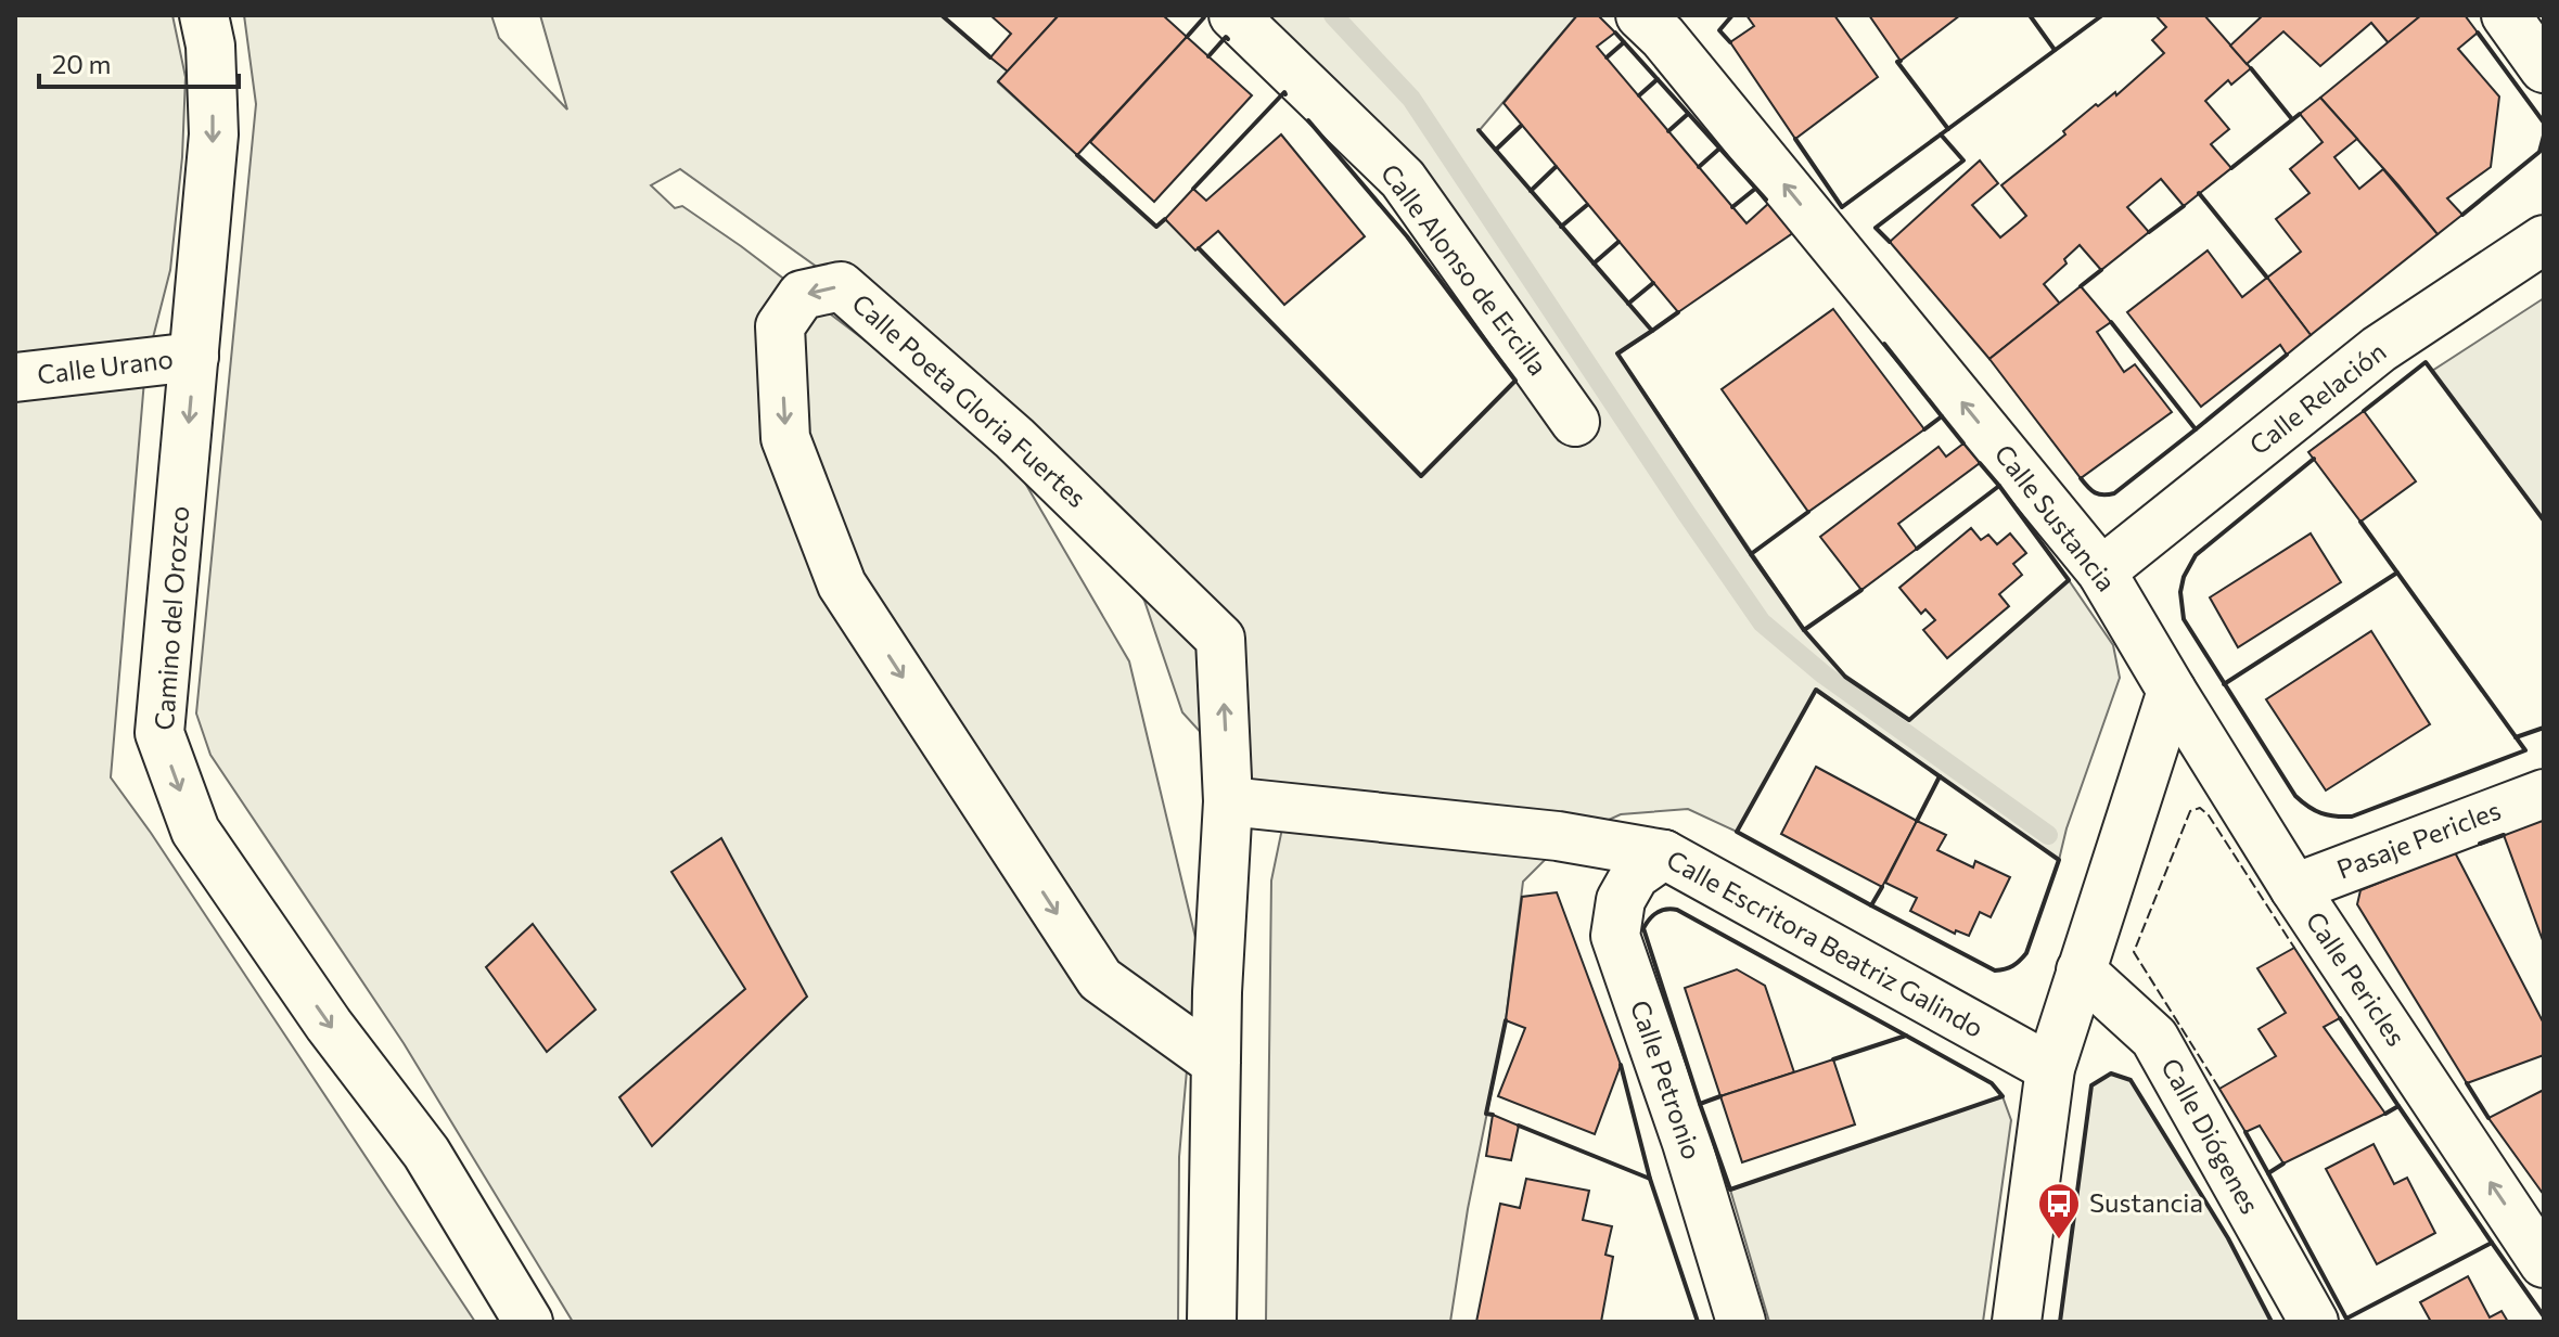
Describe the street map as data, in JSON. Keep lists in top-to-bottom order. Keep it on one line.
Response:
{"streets":{"street":["Calle Alonso de Ercilla","Calle Urano","Calle Relación","Calle Poeta Gloria Fuertes","Calle Sustancia","Camino del Orozco","Pasaje Pericles","Calle Escritora Beatriz Galindo","Calle Pericles","Calle Petronio","Calle Diógenes"]},"crossings":[["Calle Urano","Camino del Orozco"],["Calle Relación","Calle Sustancia"],["Calle Poeta Gloria Fuertes","Calle Escritora Beatriz Galindo"],["Calle Sustancia","Calle Pericles"],["Pasaje Pericles","Calle Pericles"],["Calle Escritora Beatriz Galindo","Calle Petronio"]],"one_way":["Calle Sustancia","Camino del Orozco","Calle Pericles"],"places":{"bus stop":["Sustancia"]},"scale_bar":"20 m"}
